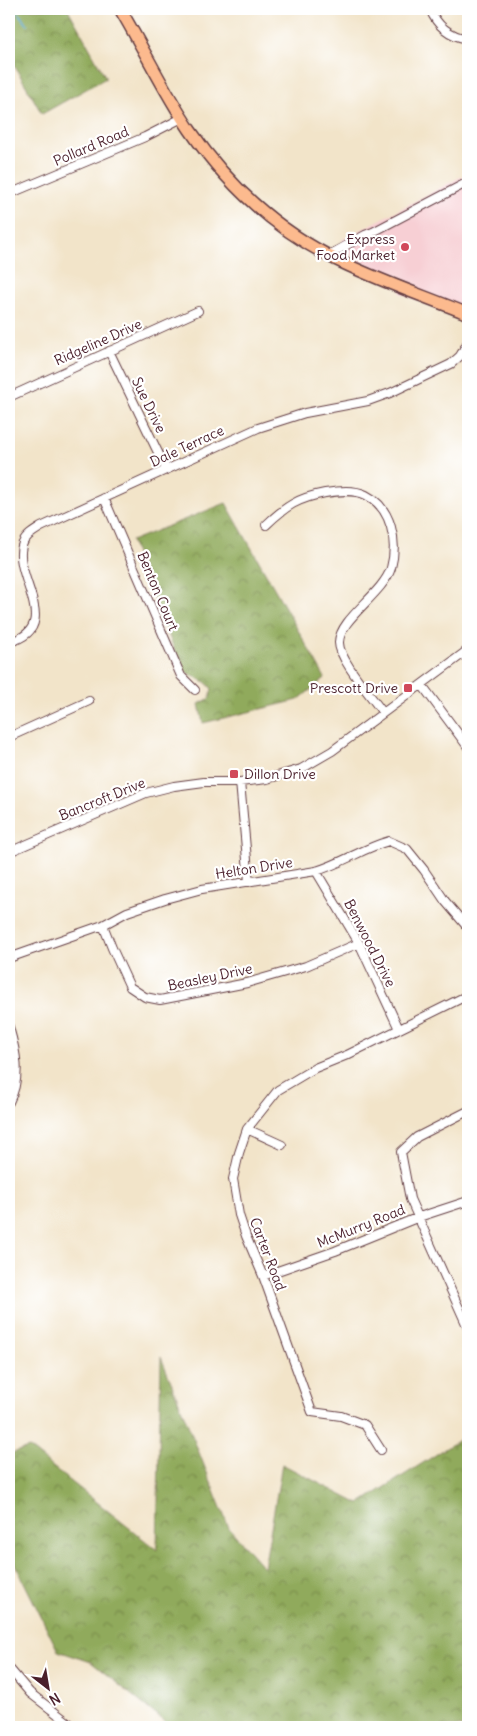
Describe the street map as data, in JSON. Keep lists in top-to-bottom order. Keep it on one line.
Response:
{"streets":{"street":["Pollard Road","Ridgeline Drive","Sue Drive","Dale Terrace","Benton Court","Bancroft Drive","Helton Drive","Benwood Drive","Beasley Drive","McMurry Road","Carter Road"]},"crossings":[["Ridgeline Drive","Sue Drive"],["Sue Drive","Dale Terrace"],["Dale Terrace","Benton Court"],["Helton Drive","Benwood Drive"],["Helton Drive","Beasley Drive"],["Benwood Drive","Beasley Drive"],["Benwood Drive","Carter Road"],["McMurry Road","Carter Road"]],"places":{"other":["Express Food Market"],"transit":["Prescott Drive","Dillon Drive"]},"north":"bottom right"}
